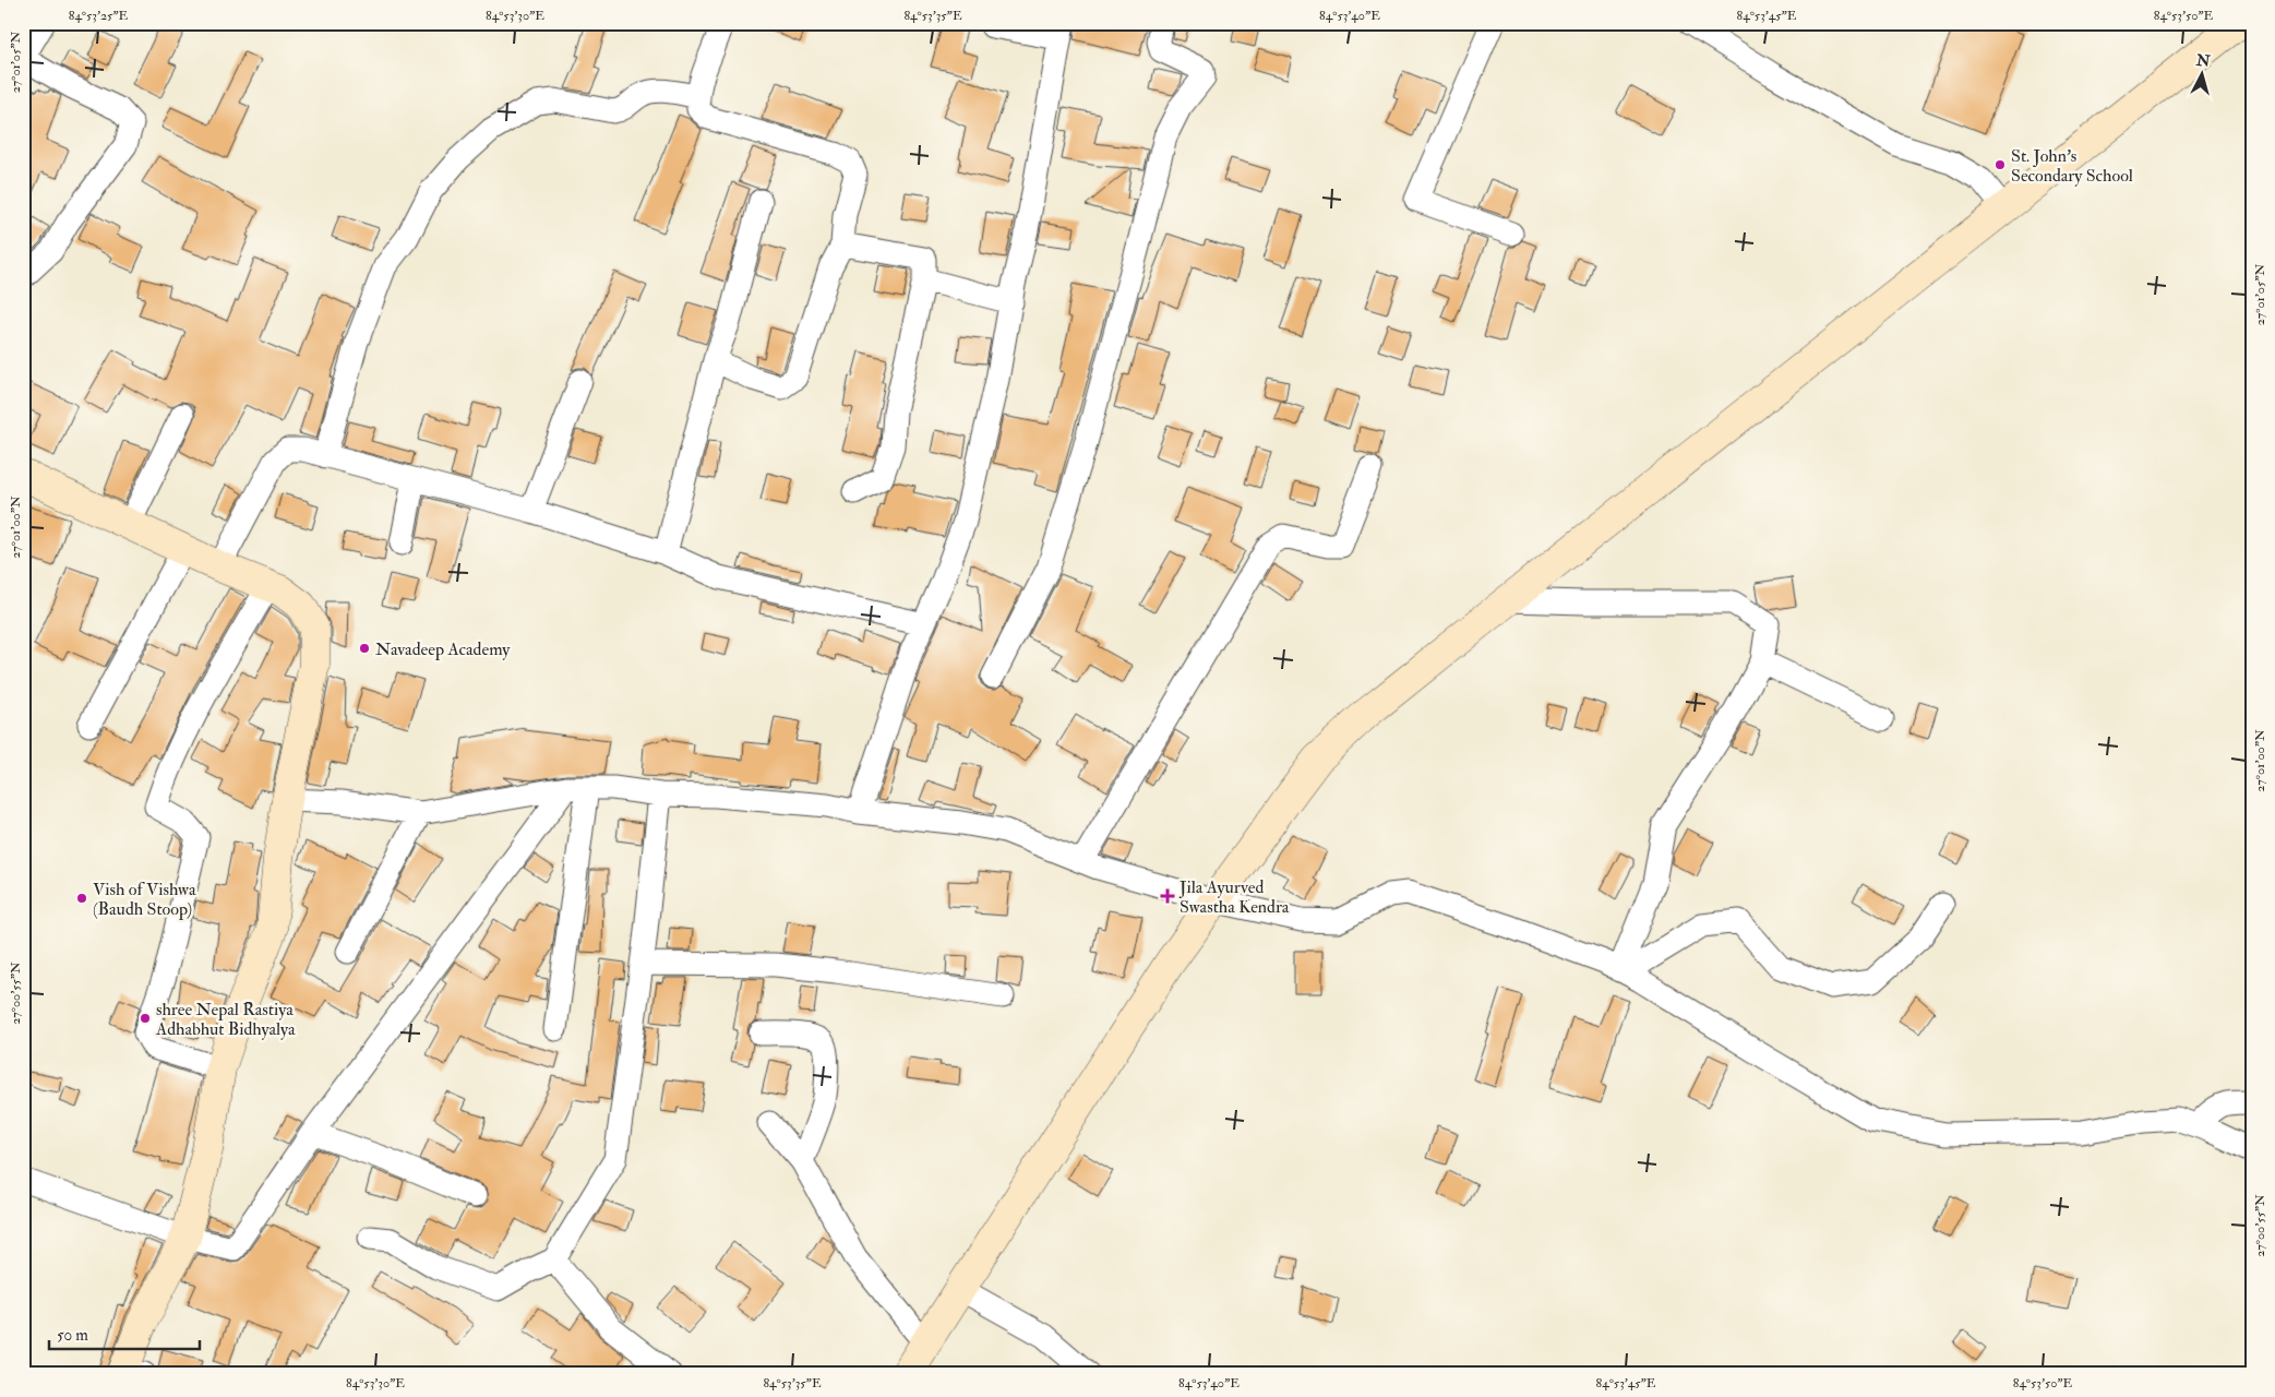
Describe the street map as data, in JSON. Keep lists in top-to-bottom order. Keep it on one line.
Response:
{"places":{"other":["St. John's Secondary School","Navadeep Academy","Vish of Vishwa (Baudh Stoop)","shree Nepal Rastiya Adhabhut Bidhyalya"],"health":["Jila Ayurved Swastha Kendra"]},"scale_bar":"50 m","north":"top","coordinates":["84°53'25\"E","84°53'30\"E","84°53'35\"E","84°53'40\"E","84°53'45\"E","84°53'50\"E","27°01'05\"N","27°01'00\"N","27°00'55\"N"]}
